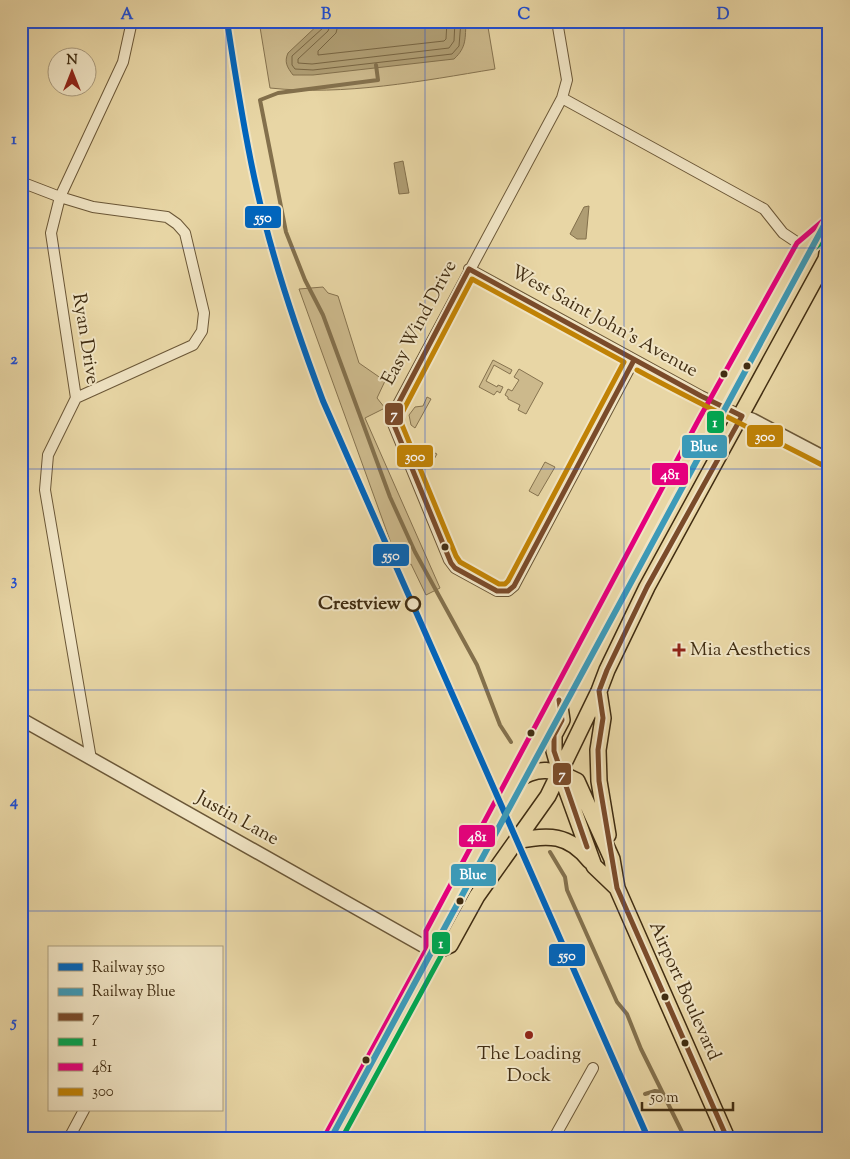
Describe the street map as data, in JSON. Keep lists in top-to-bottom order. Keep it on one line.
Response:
{"streets":{"main road":["Airport Boulevard"],"street":["West Saint John's Avenue","Easy Wind Drive","Ryan Drive","Justin Lane"]},"crossings":[["West Saint John's Avenue","Easy Wind Drive"],["Ryan Drive","Justin Lane"]],"places":{"other":["Crestview","The Loading Dock"],"health":["Mia Aesthetics"]},"lines":["rail line 550","rail line Blue","transit line 481","transit line 1","transit line 7","transit line 300"],"legend":["Railway 550","Railway Blue","7","1","481","300"],"scale_bar":"50 m","north":"top","grid":{"columns":["A","B","C","D"],"rows":["1","2","3","4","5"]}}
